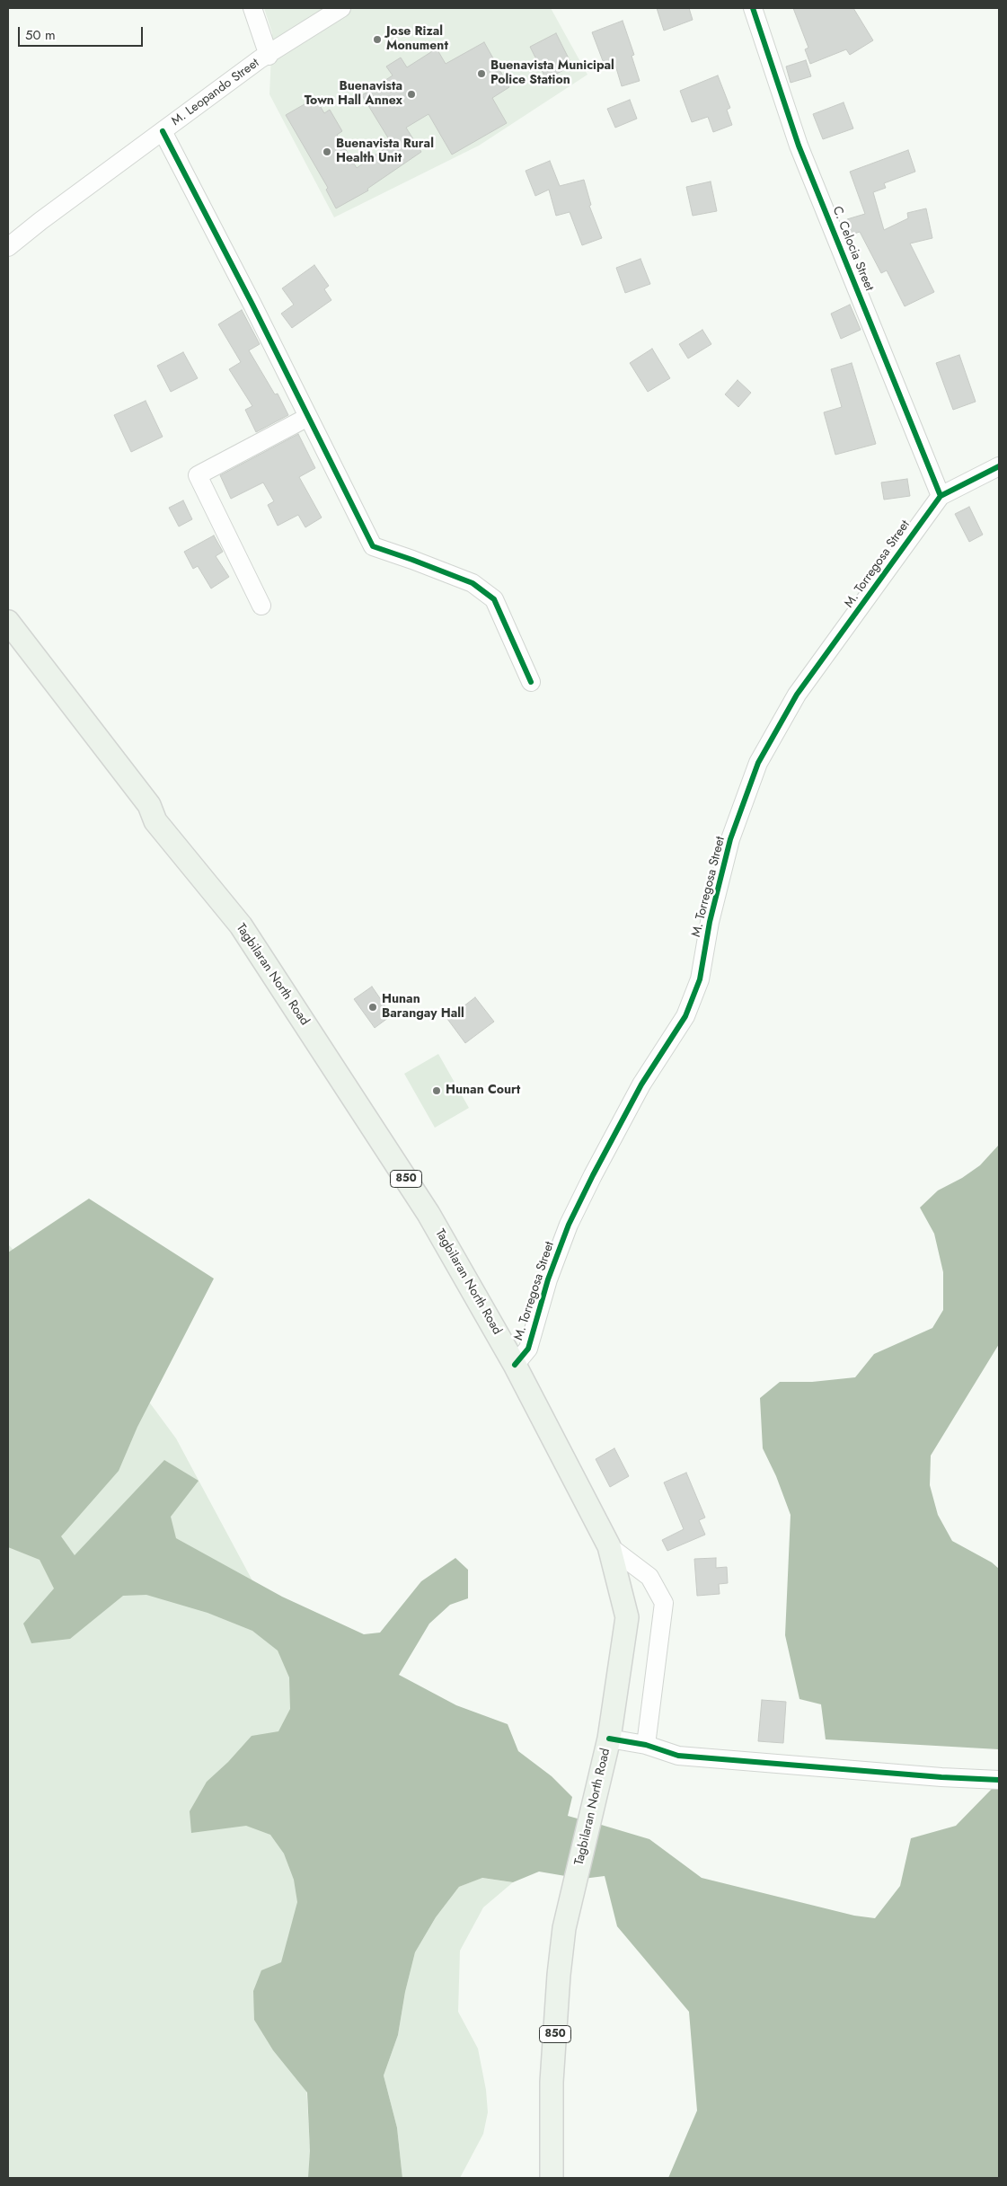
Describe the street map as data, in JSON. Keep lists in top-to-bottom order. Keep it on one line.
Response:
{"streets":{"main road":["Tagbilaran North Road","850"],"street":["M. Leopando Street","C. Celocia Street","M. Torregosa Street"]},"crossings":[["C. Celocia Street","M. Torregosa Street"],["M. Torregosa Street","Tagbilaran North Road"]],"places":["Jose Rizal Monument","Buenavista Municipal Police Station","Buenavista Town Hall Annex","Buenavista Rural Health Unit","Hunan Barangay Hall","Hunan Court"],"scale_bar":"50 m"}
